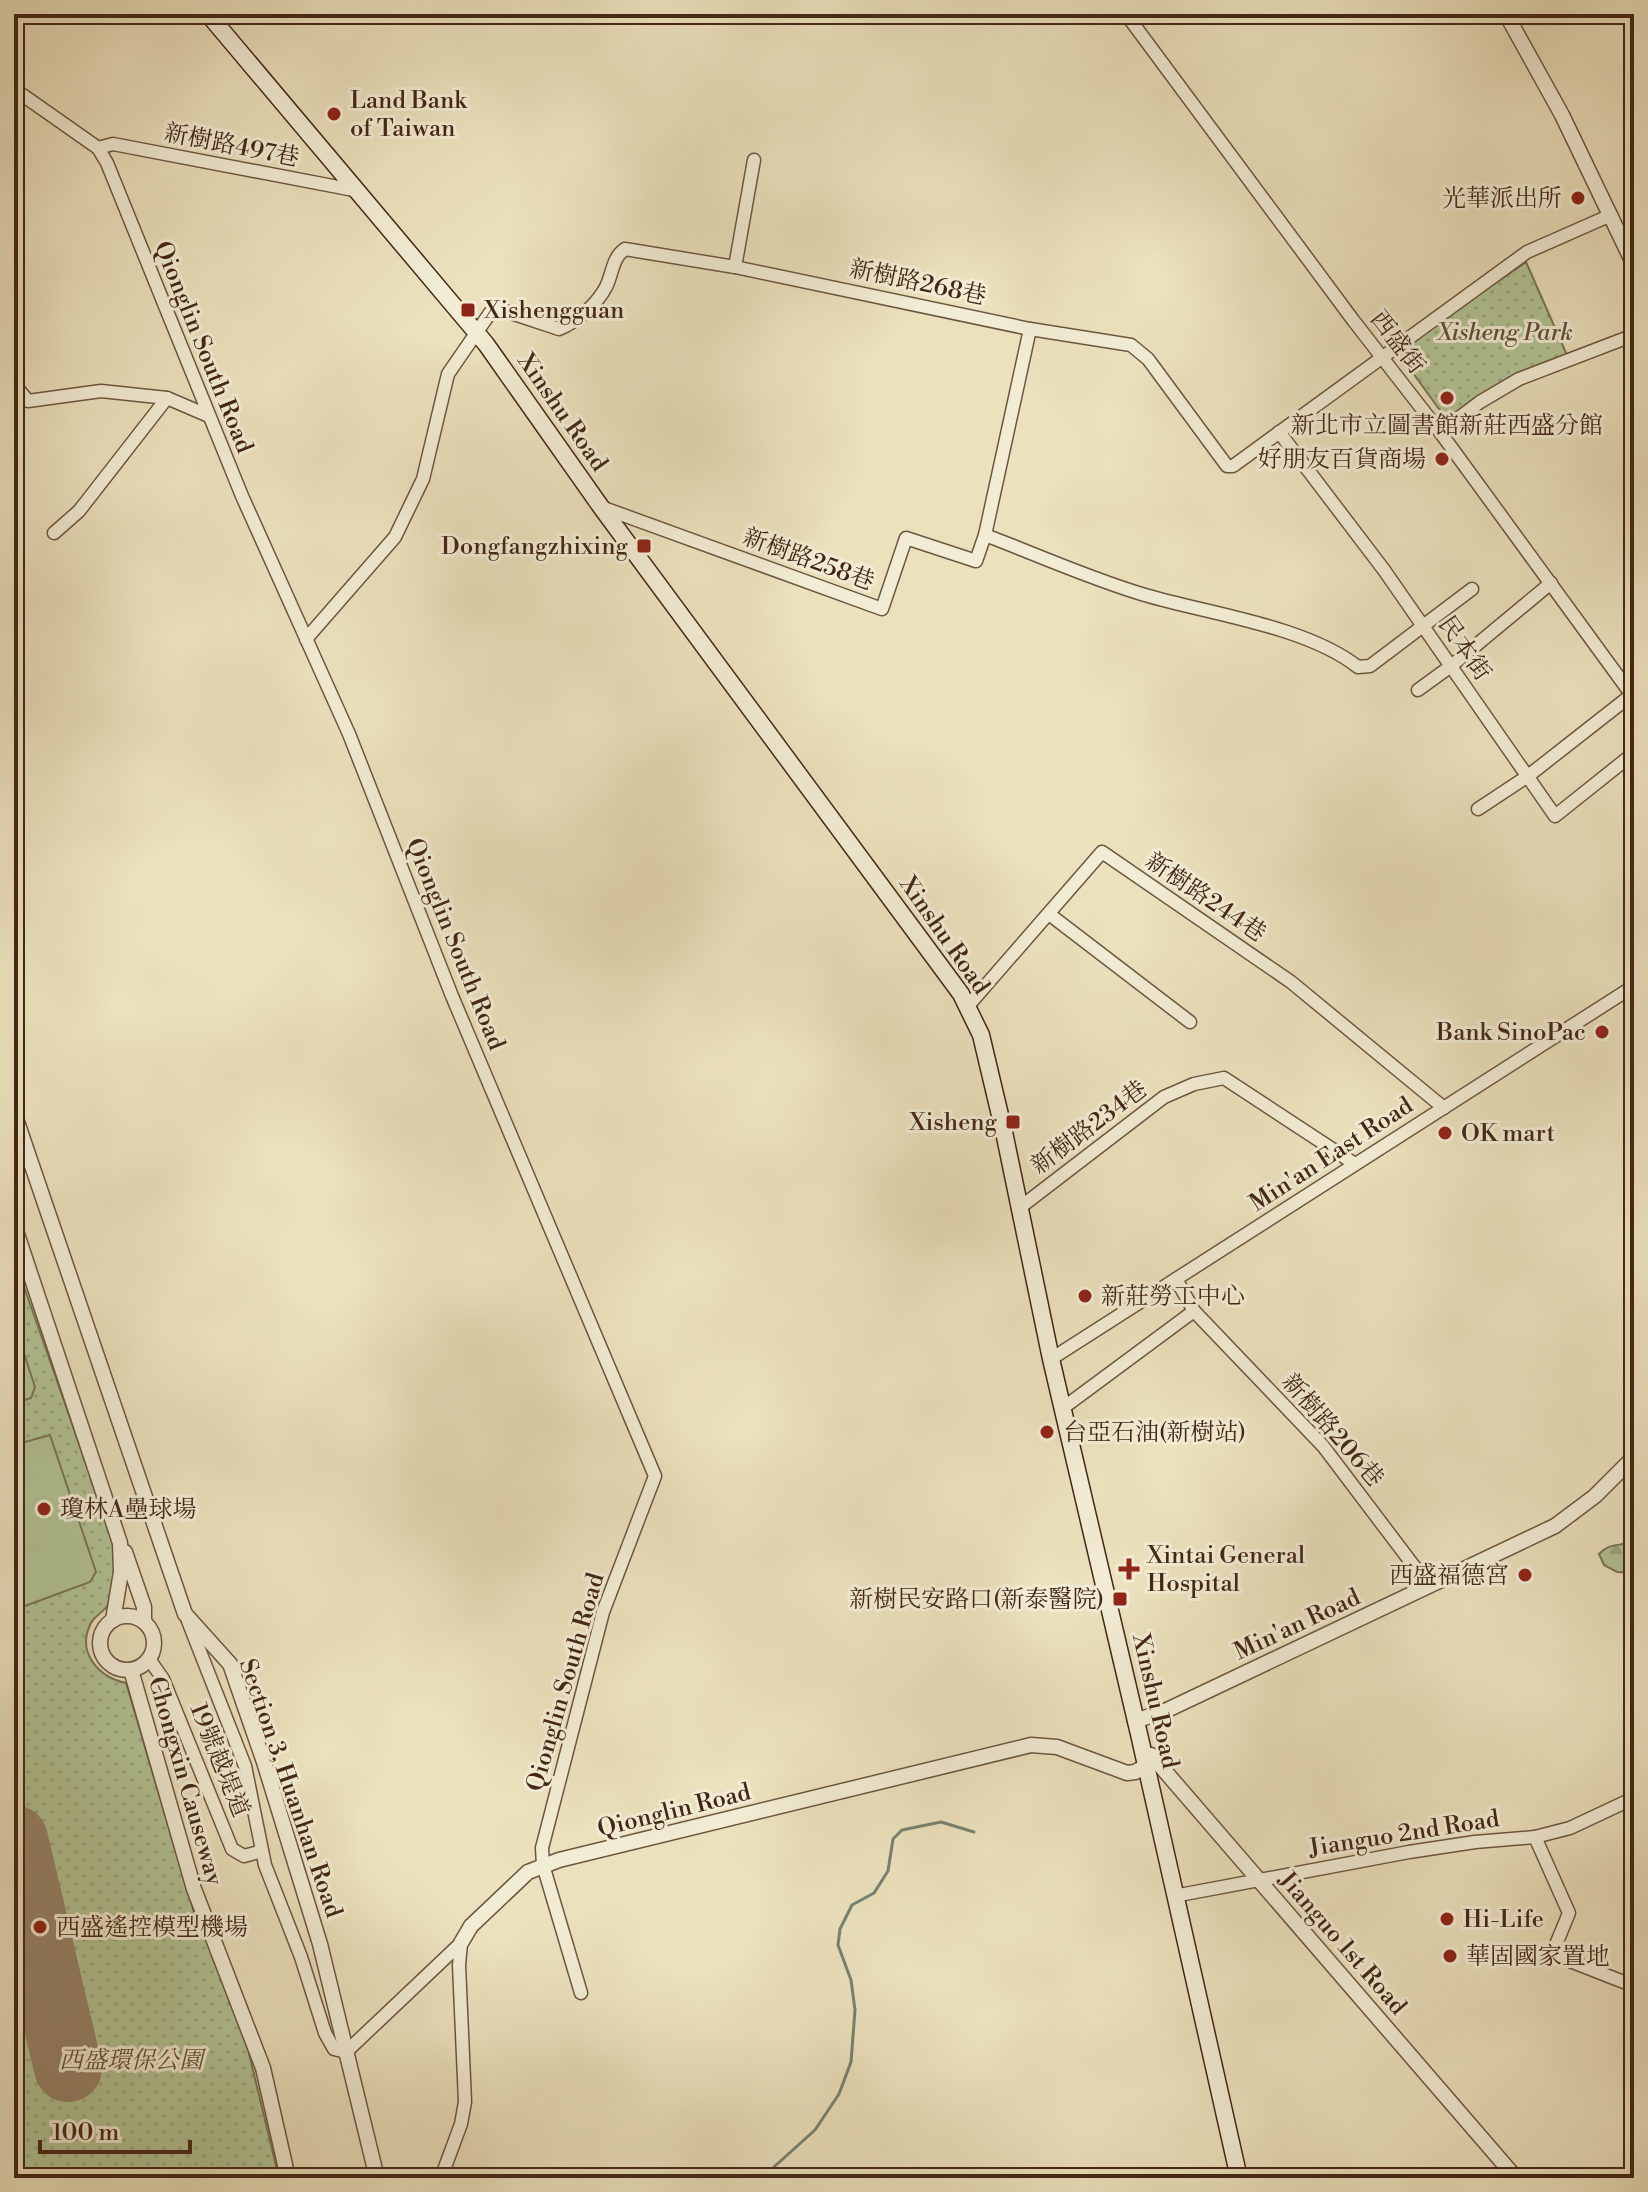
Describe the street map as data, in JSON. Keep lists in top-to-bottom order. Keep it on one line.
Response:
{"streets":{"main road":["Xinshu Road"],"street":["新樹路497巷","新樹路268巷","西盛街","Qionglin South Road","新樹路258巷","民本街","新樹路244巷","新樹路234巷","Min'an East Road","新樹路206巷","Min'an Road","19號越堤道","Chongxin Causeway","Section 3, Huanhan Road","Qionglin Road","Jianguo 2nd Road","Jianguo 1st Road"]},"crossings":[["新樹路497巷","Qionglin South Road"],["新樹路497巷","Xinshu Road"],["新樹路268巷","Xinshu Road"],["新樹路268巷","民本街"],["Qionglin South Road","Qionglin Road"],["Xinshu Road","新樹路258巷"],["Xinshu Road","新樹路244巷"],["Xinshu Road","新樹路234巷"],["Xinshu Road","Min'an East Road"],["Xinshu Road","Min'an Road"],["Xinshu Road","Qionglin Road"],["Xinshu Road","Jianguo 2nd Road"],["Xinshu Road","Jianguo 1st Road"],["新樹路244巷","Min'an East Road"],["新樹路234巷","Min'an East Road"],["Min'an East Road","新樹路206巷"],["新樹路206巷","Min'an Road"],["19號越堤道","Chongxin Causeway"],["19號越堤道","Section 3, Huanhan Road"],["Qionglin Road","Jianguo 1st Road"],["Jianguo 2nd Road","Jianguo 1st Road"]],"parks":["Xisheng Park","西盛環保公園"],"places":{"other":["Land Bank of Taiwan","光華派出所","新北市立圖書館新莊西盛分館","好朋友百貨商場","Bank SinoPac","OK mart","新莊勞工中心","台亞石油(新樹站)","瓊林A壘球場","西盛福德宮","Hi-Life","西盛遙控模型機場","華固國家置地"],"transit":["Xishengguan","Dongfangzhixing","Xisheng","新樹民安路口(新泰醫院)"],"health":["Xintai General Hospital"]},"scale_bar":"100 m"}
